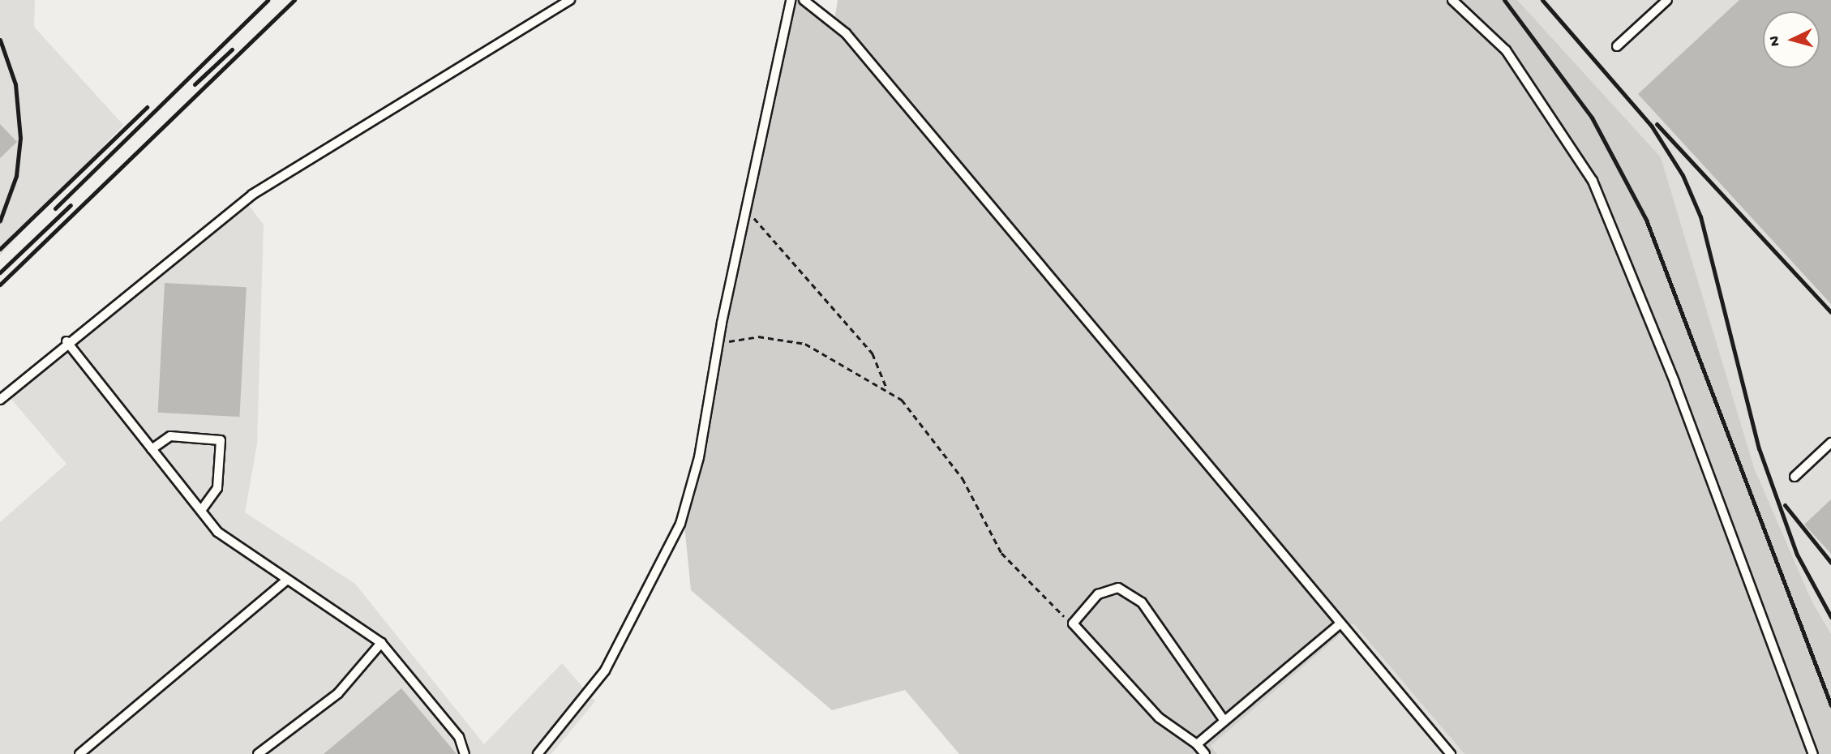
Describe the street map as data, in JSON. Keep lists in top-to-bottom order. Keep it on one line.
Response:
{"north":"left"}
